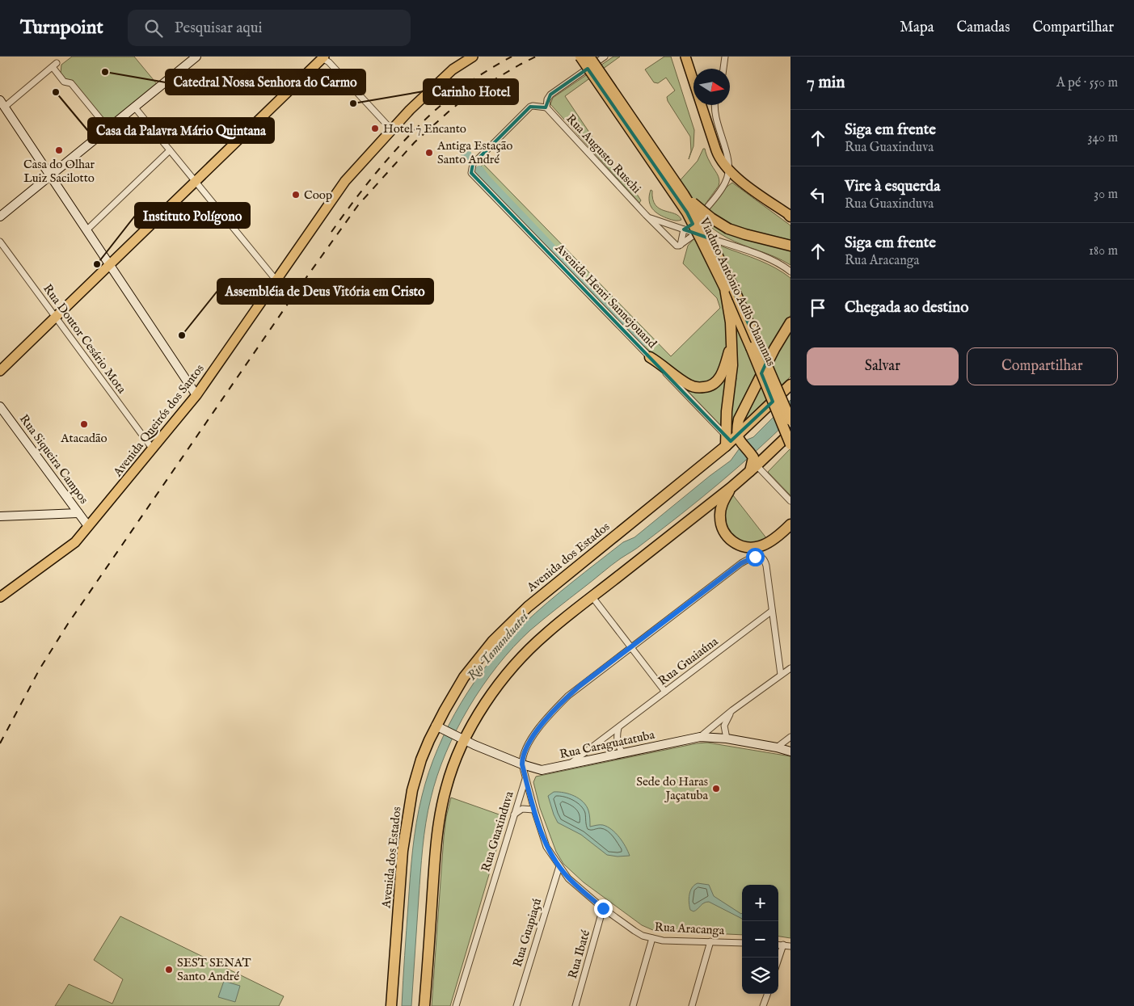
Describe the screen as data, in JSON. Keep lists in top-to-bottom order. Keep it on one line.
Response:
{"streets":{"highway":["Viaduto Antônio Adib Chammas","Avenida dos Estados"],"main road":["Avenida Queirós dos Santos"],"street":["Rua Augusto Ruschi","Avenida Henri Sannejouand","Rua Doutor Cesário Mota","Rua Siqueira Campos","Rua Guaiaúna","Rua Caraguatatuba","Rua Guaxinduva","Rua Aracanga","Rua Guapiaçú","Rua Ibaté"]},"crossings":[["Rua Augusto Ruschi","Avenida Henri Sannejouand"],["Avenida Henri Sannejouand","Avenida dos Estados"],["Rua Doutor Cesário Mota","Avenida Queirós dos Santos"],["Avenida Queirós dos Santos","Rua Siqueira Campos"],["Avenida dos Estados","Rua Caraguatatuba"],["Rua Guaiaúna","Rua Caraguatatuba"],["Rua Guaiaúna","Rua Guaxinduva"],["Rua Caraguatatuba","Rua Guaxinduva"],["Rua Guaxinduva","Rua Aracanga"],["Rua Aracanga","Rua Guapiaçú"],["Rua Aracanga","Rua Ibaté"]],"water":["Rio Tamanduateí"],"places":["Catedral Nossa Senhora do Carmo","Casa da Palavra Mário Quintana","Carinho Hotel","Hotel 7 Encanto","Casa do Olhar Luiz Sacilotto","Antiga Estação Santo André","Coop","Instituto Polígono","Assembléia de Deus Vitória em Cristo","Atacadão","Sede do Haras Jaçatuba","SEST SENAT Santo André"],"north":"right","page":{"header":"Turnpoint","search":"Pesquisar aqui","nav":["Mapa","Camadas","Compartilhar"],"heading":["7 min","A pé · 550 m"],"list":[["Siga em frente","Rua Guaxinduva","340 m"],["Vire à esquerda","Rua Guaxinduva","30 m"],["Siga em frente","Rua Aracanga","180 m"],"Chegada ao destino"],"buttons":["Salvar","Compartilhar"],"map_buttons":["+","−"]}}
